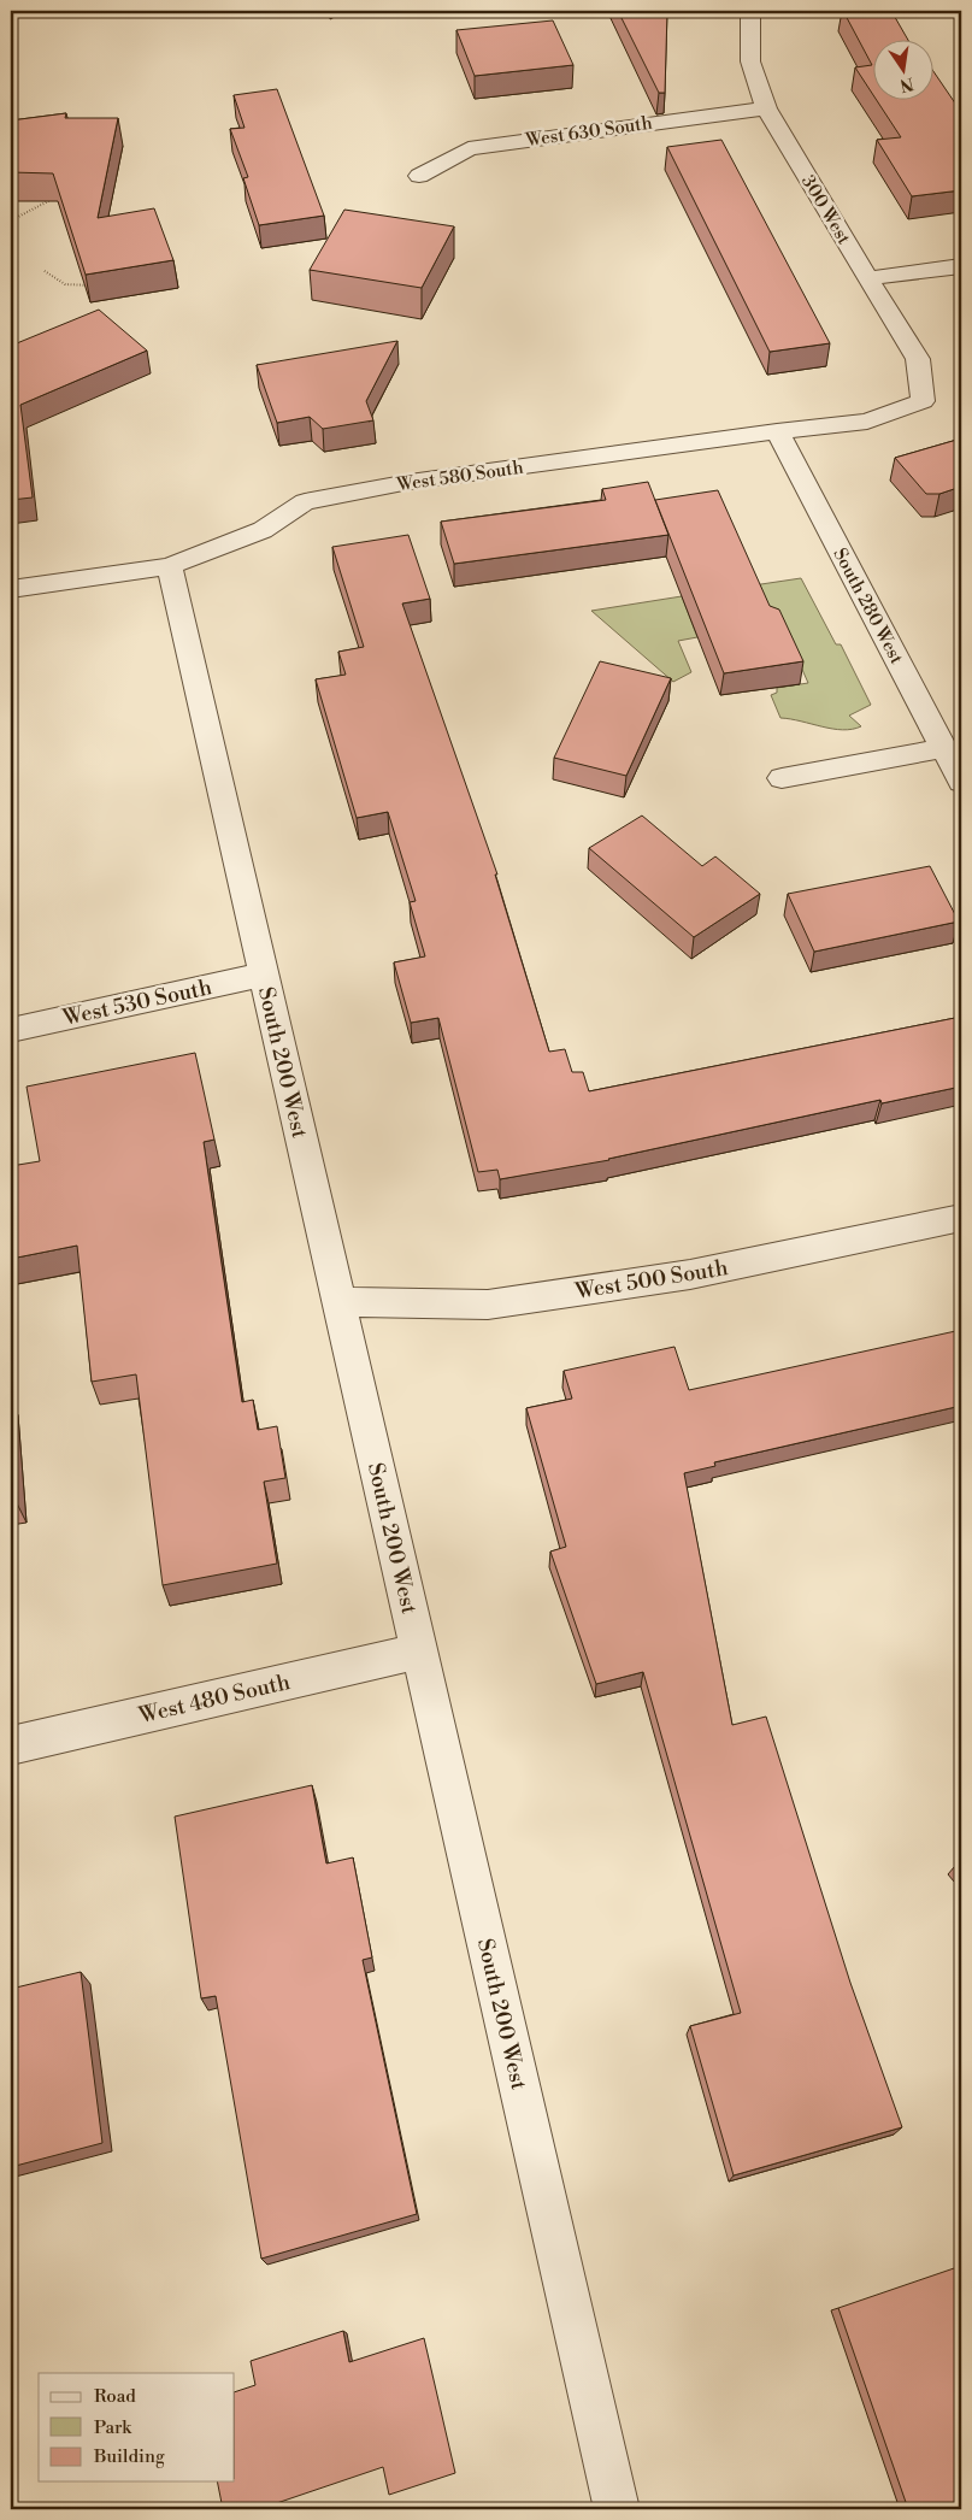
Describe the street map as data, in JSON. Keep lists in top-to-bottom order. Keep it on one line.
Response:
{"streets":{"street":["West 630 South","300 West","West 580 South","South 280 West","West 530 South","South 200 West","West 500 South","West 480 South"]},"crossings":[["West 630 South","300 West"],["300 West","West 580 South"],["West 580 South","South 280 West"],["West 580 South","South 200 West"],["West 530 South","South 200 West"],["South 200 West","West 500 South"],["South 200 West","West 480 South"]],"legend":["Road","Park","Building"],"north":"bottom"}
